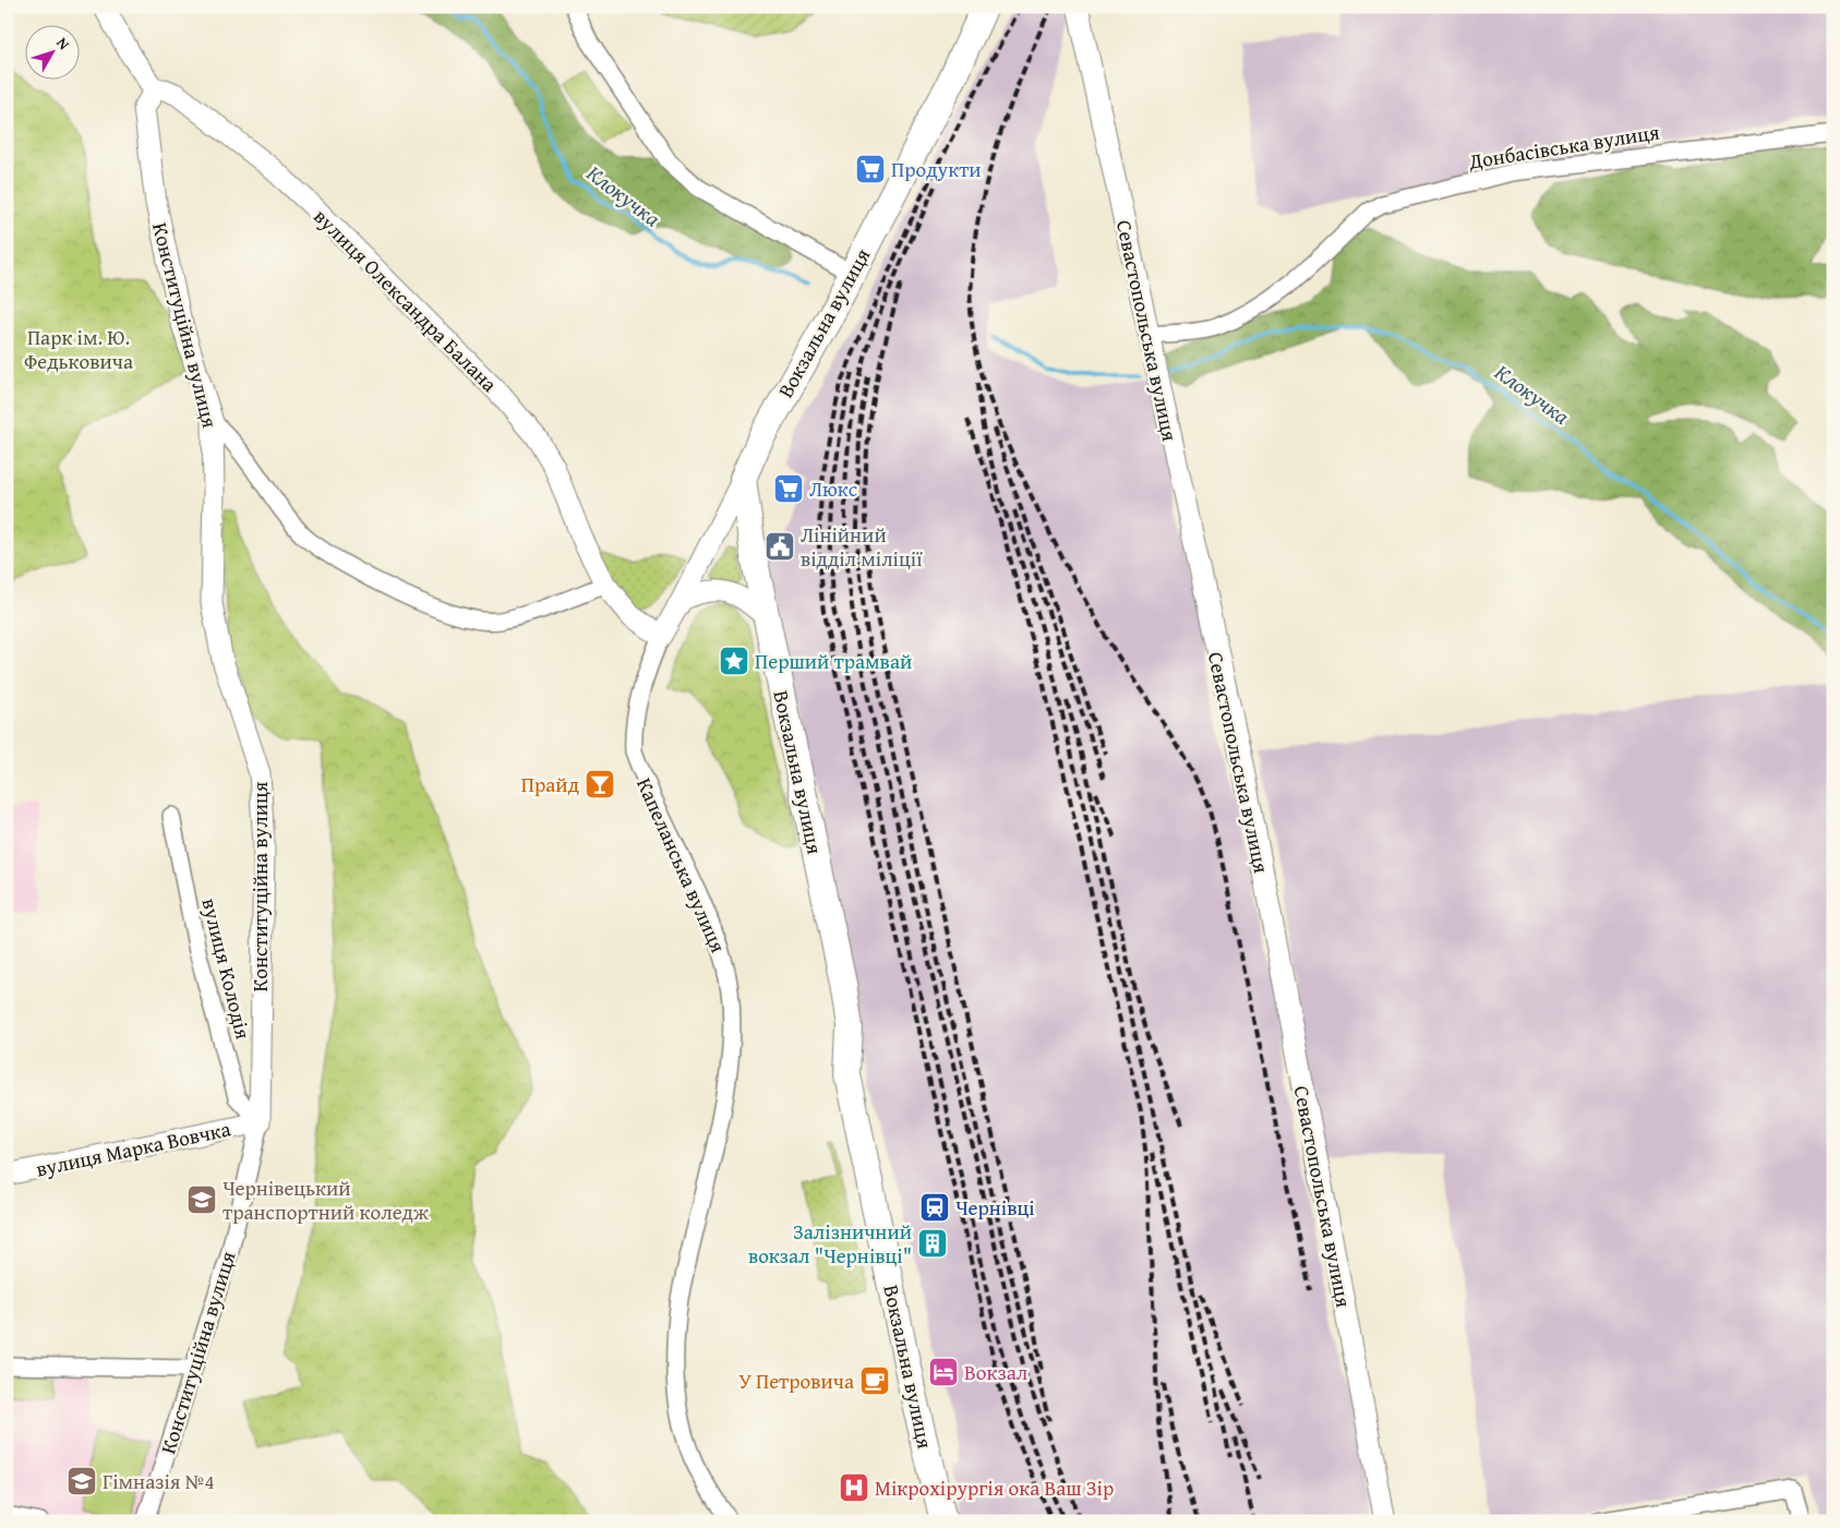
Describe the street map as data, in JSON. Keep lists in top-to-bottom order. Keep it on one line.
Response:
{"streets":{"main road":["Вокзальна вулиця"],"street":["Донбасівська вулиця","вулиця Олександра Балана","Конституційна вулиця","Севастопольська вулиця","Капеланська вулиця","вулиця Колодія","вулиця Марка Вовчка"]},"crossings":[["Донбасівська вулиця","Севастопольська вулиця"],["вулиця Олександра Балана","Конституційна вулиця"],["вулиця Олександра Балана","Капеланська вулиця"],["Вокзальна вулиця","Капеланська вулиця"],["Конституційна вулиця","вулиця Колодія"],["Конституційна вулиця","вулиця Марка Вовчка"],["вулиця Колодія","вулиця Марка Вовчка"]],"water":["Клокучка"],"parks":["Парк ім. Ю. Федьковича"],"places":{"supermarket":["Продукти","Люкс"],"public building":["Лінійний відділ міліції"],"place":["Перший трамвай"],"bar":["Прайд"],"school or university":["Чернівецький транспортний коледж","Гімназія №4"],"station":["Чернівці"],"building":["Залізничний вокзал \"Чернівці\""],"hotel":["Вокзал"],"cafe":["У Петровича"],"hospital":["Мікрохірургія ока Ваш Зір"]},"north":"top right"}
